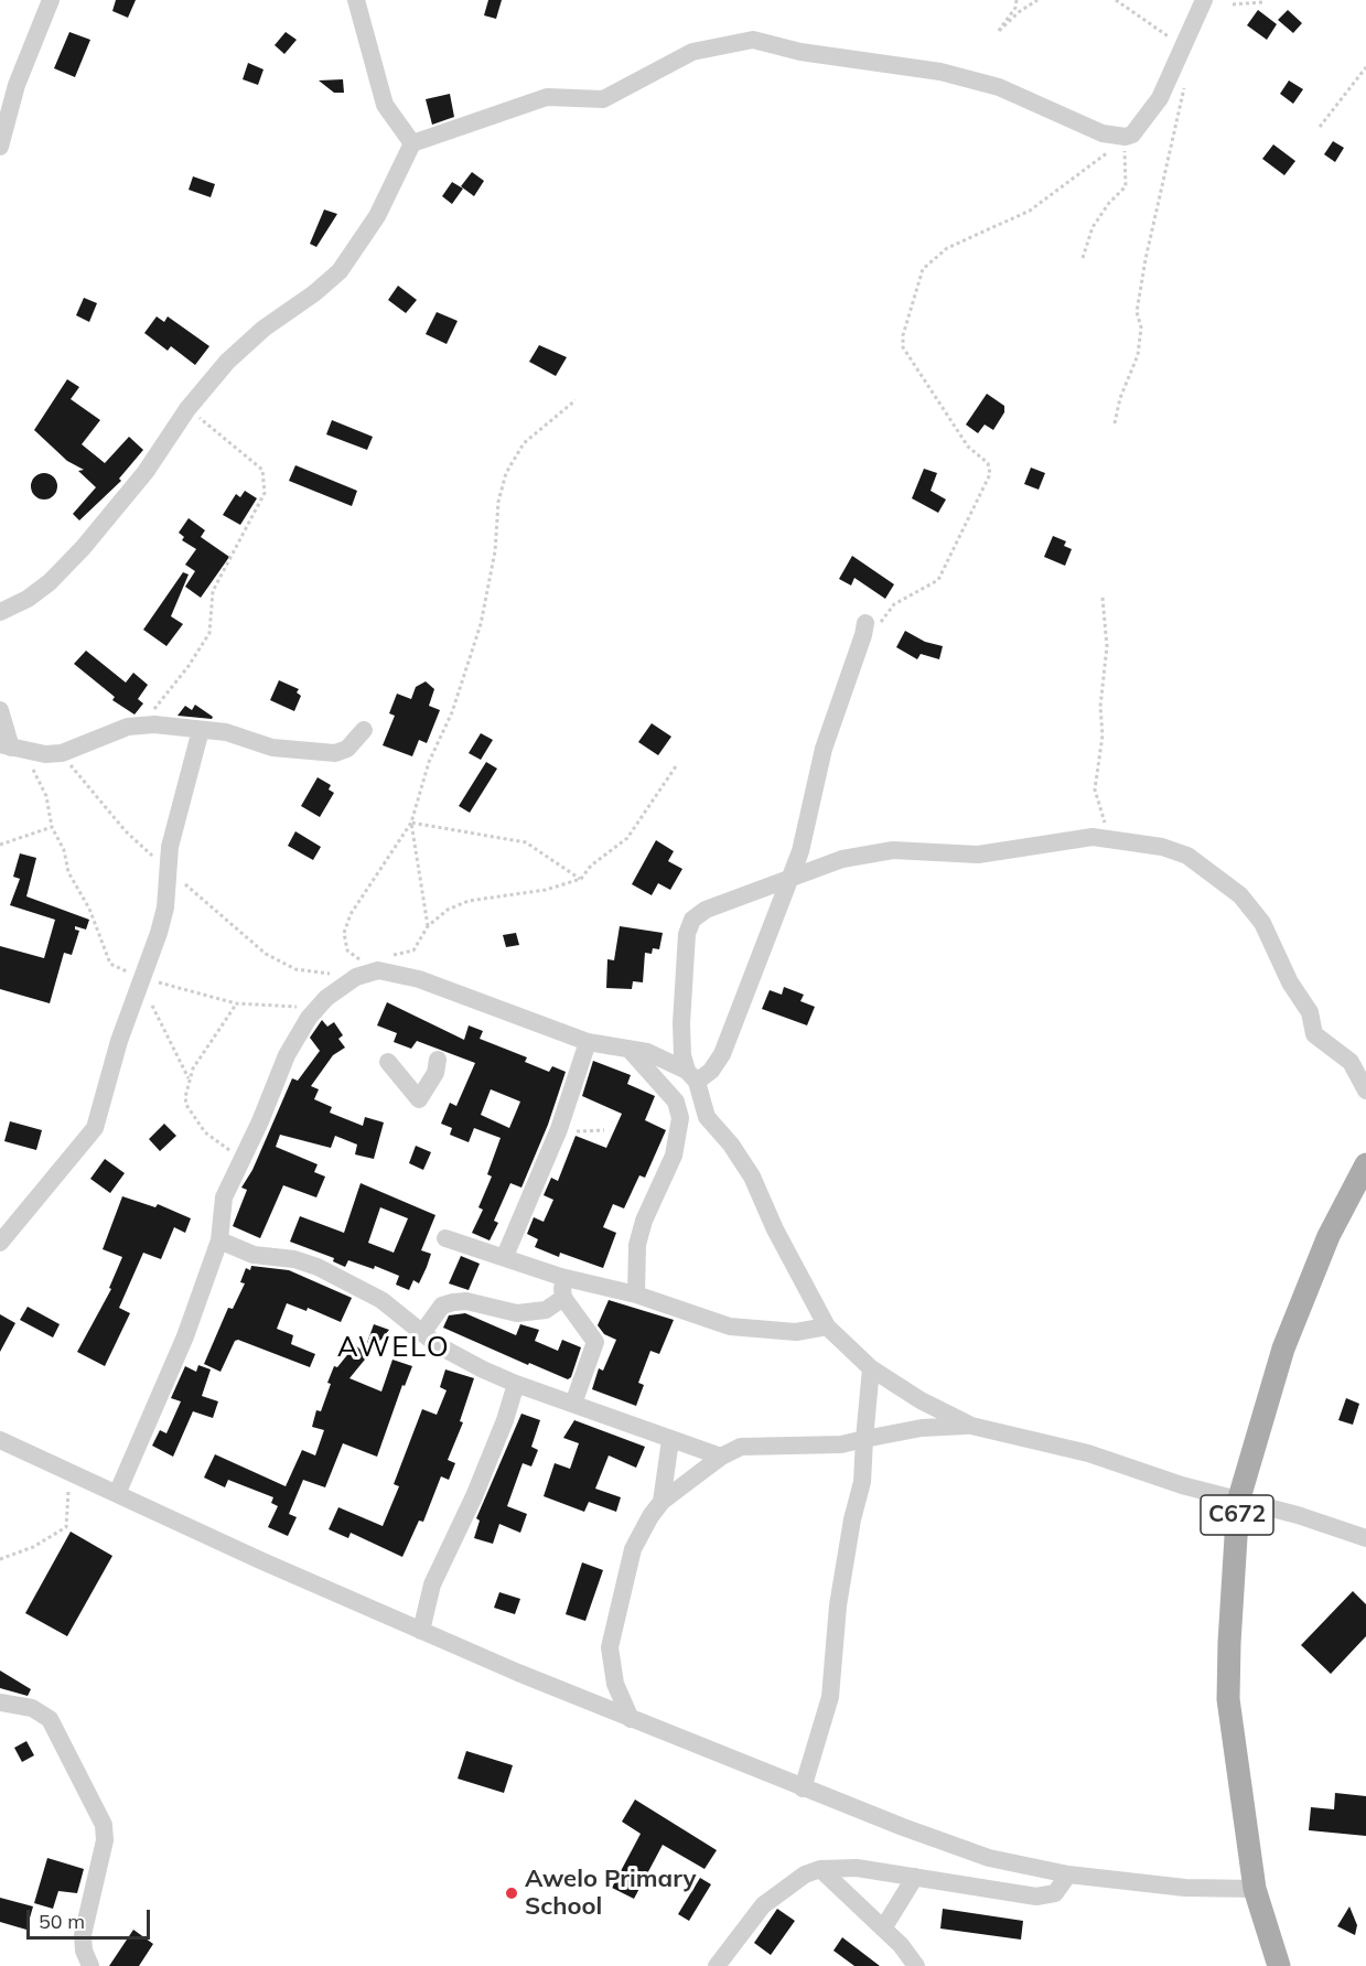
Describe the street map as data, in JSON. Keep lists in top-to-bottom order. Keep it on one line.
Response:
{"streets":{"main road":["C672"]},"districts":["AWELO"],"places":["Awelo Primary School"],"scale_bar":"50 m"}
